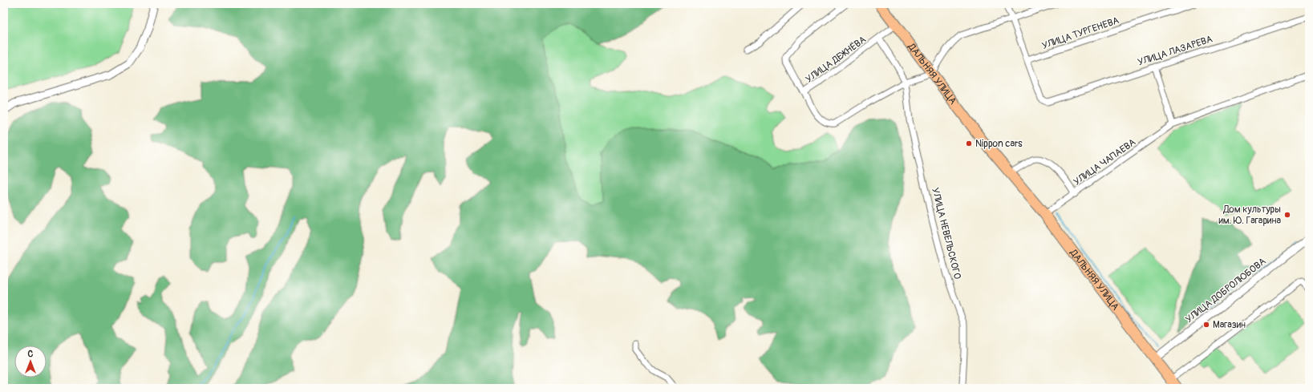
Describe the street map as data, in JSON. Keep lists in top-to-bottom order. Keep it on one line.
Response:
{"streets":{"main road":["ДАЛЬНЯЯ УЛИЦА"],"street":["УЛИЦА ТУРГЕНЕВА","УЛИЦА ЛАЗАРЕВА","УЛИЦА ДЕЖНЁВА","УЛИЦА ЧАПАЕВА","УЛИЦА НЕВЕЛЬСКОГО","УЛИЦА ДОБРОЛЮБОВА"]},"crossings":[["УЛИЦА ТУРГЕНЕВА","УЛИЦА ЛАЗАРЕВА"],["УЛИЦА ДЕЖНЁВА","ДАЛЬНЯЯ УЛИЦА"],["ДАЛЬНЯЯ УЛИЦА","УЛИЦА ЧАПАЕВА"],["ДАЛЬНЯЯ УЛИЦА","УЛИЦА ДОБРОЛЮБОВА"]],"places":["Nippon cars","Дом культуры им. Ю. Гагарина","Магазин"],"north":"top"}
